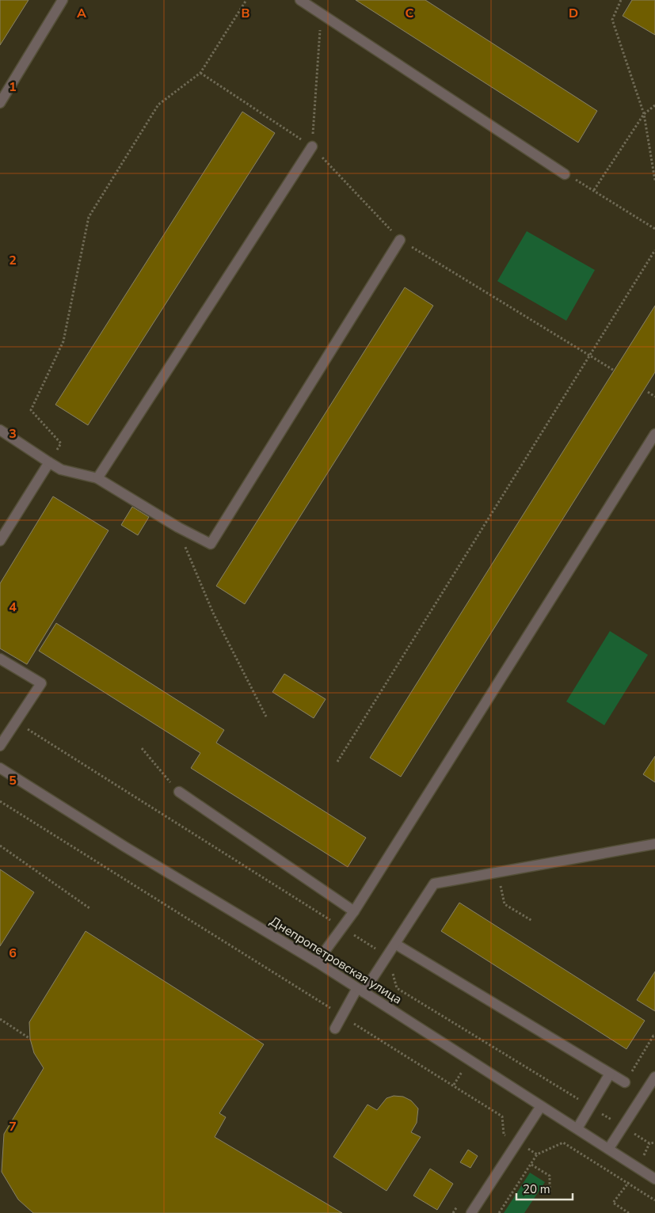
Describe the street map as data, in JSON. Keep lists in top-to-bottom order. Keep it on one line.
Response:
{"streets":{"street":["Днепропетровская улица"]},"scale_bar":"20 m","grid":{"columns":["A","B","C","D"],"rows":["1","2","3","4","5","6","7"]}}
